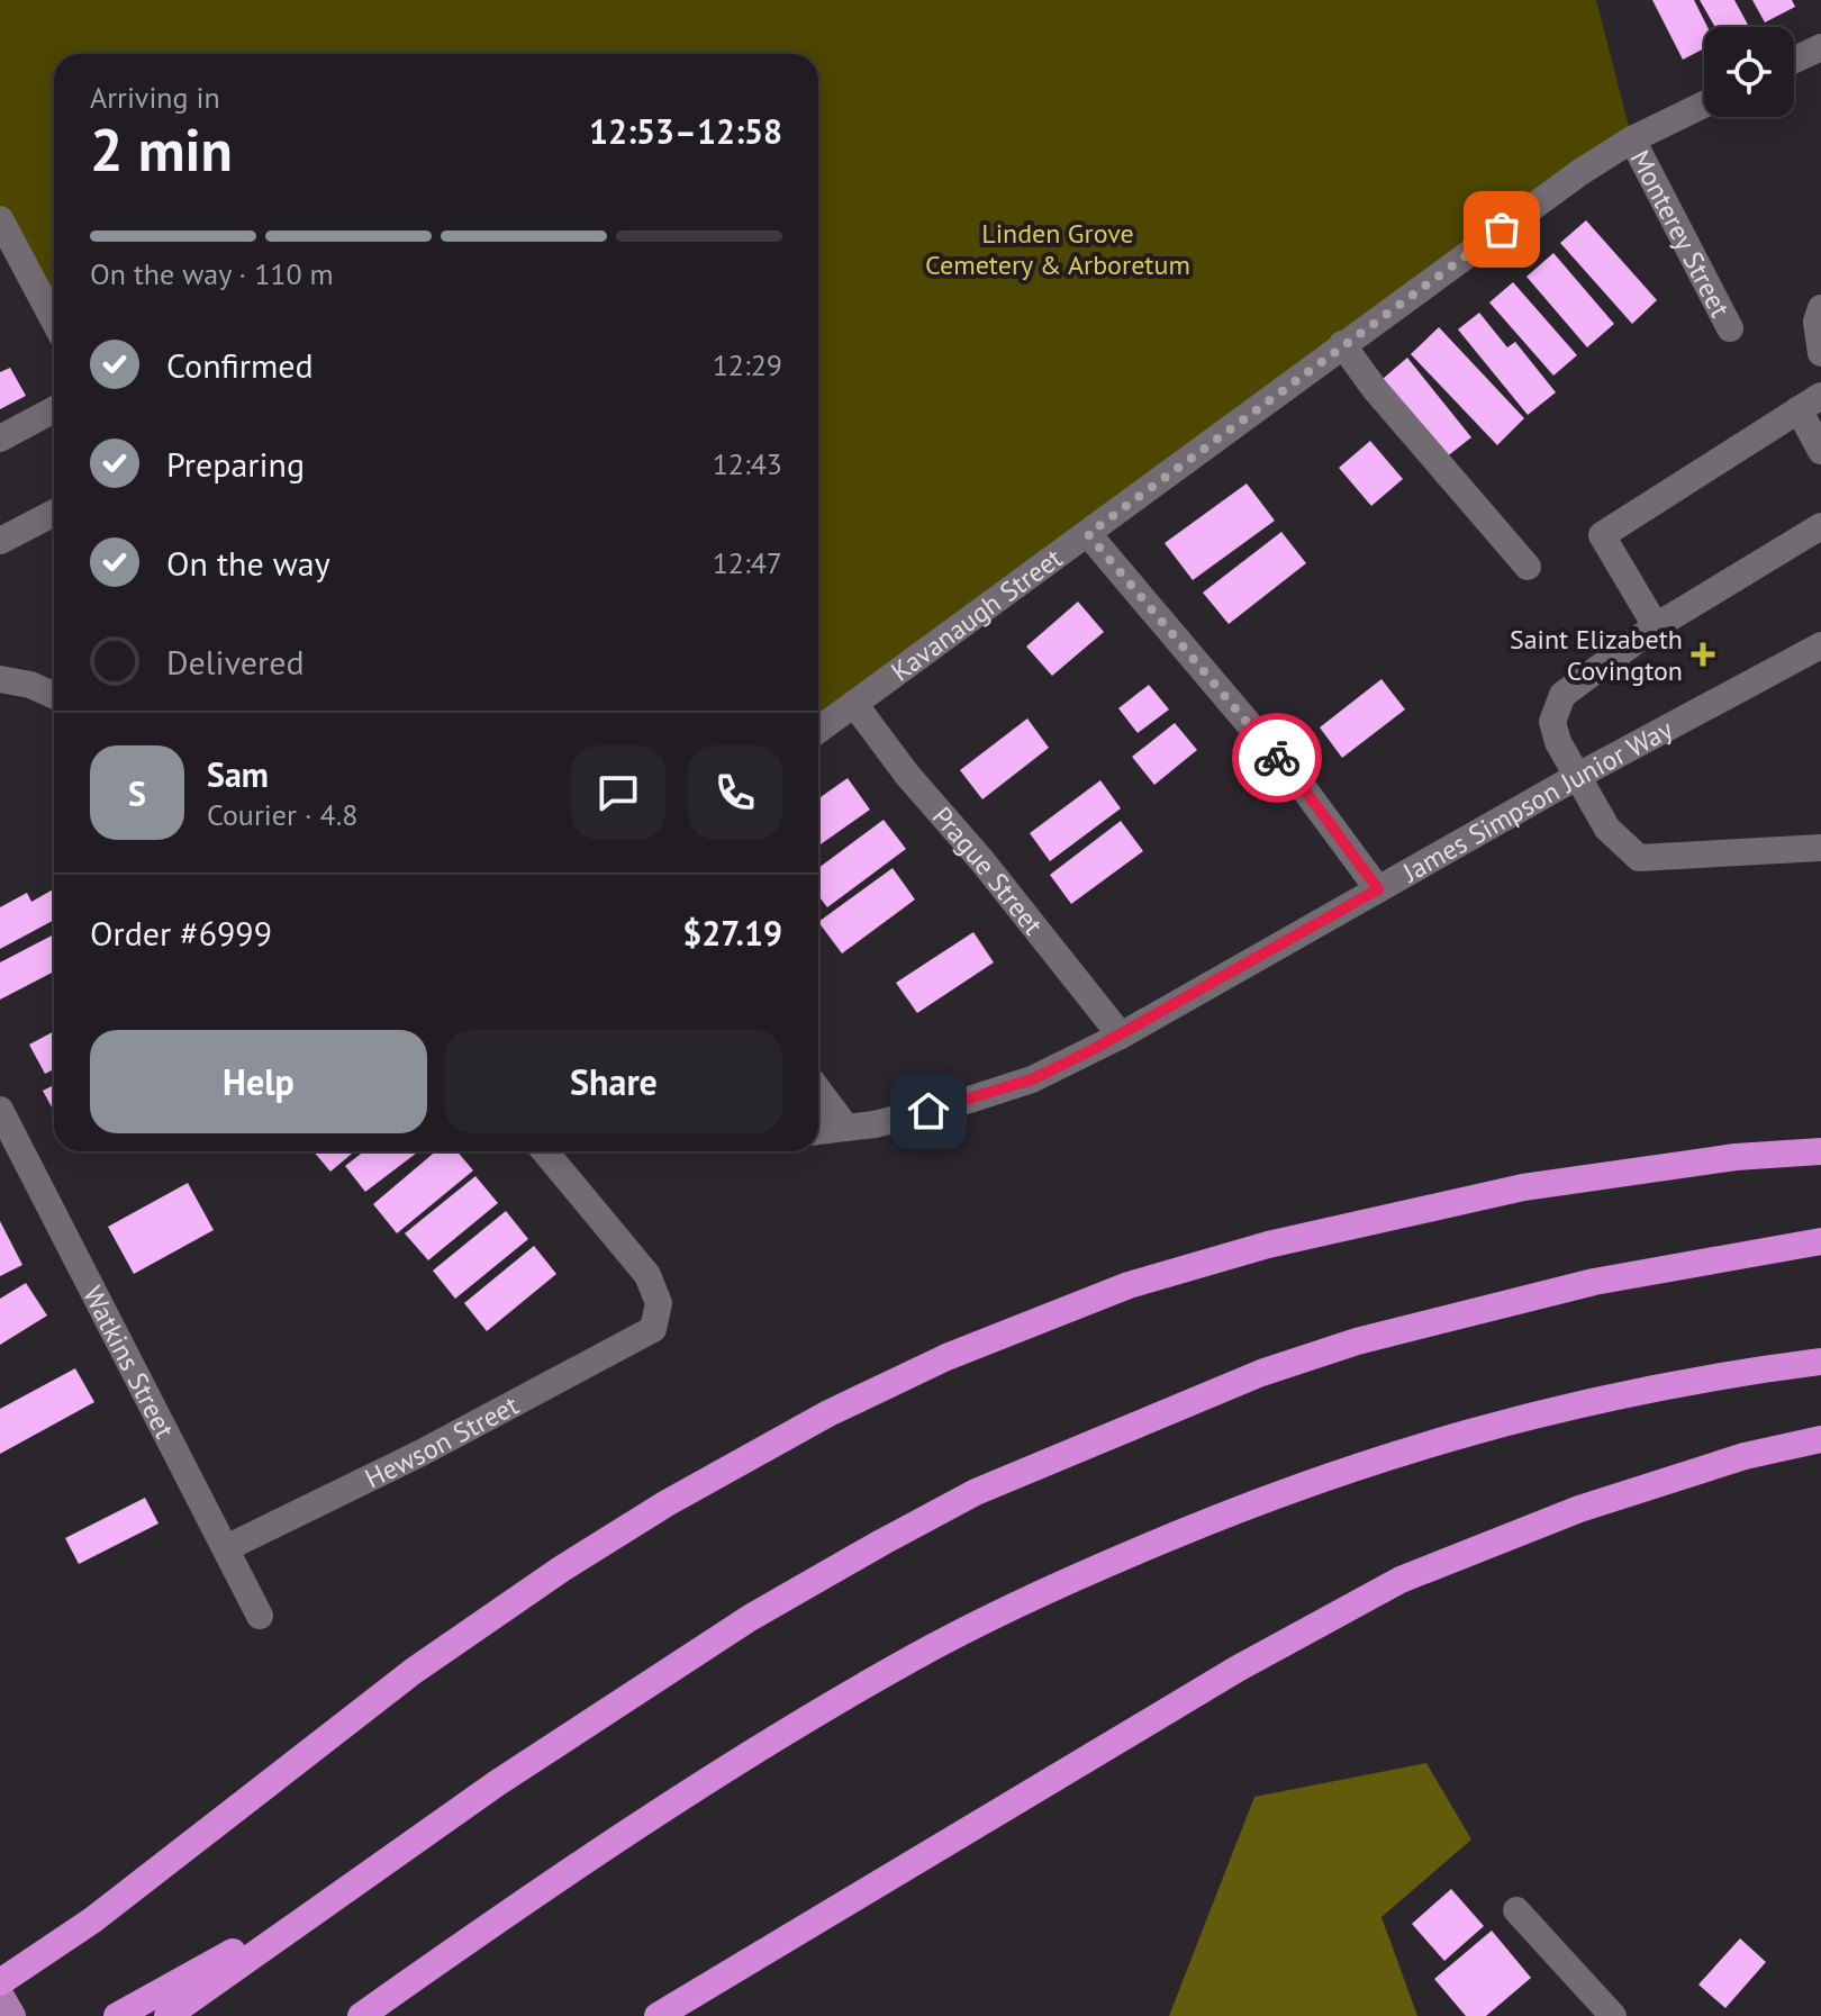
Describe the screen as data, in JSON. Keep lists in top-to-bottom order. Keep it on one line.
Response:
{"streets":{"street":["Monterey Street","Kavanaugh Street","James Simpson Junior Way","Prague Street","Watkins Street","Hewson Street"]},"crossings":[["Monterey Street","Kavanaugh Street"],["Kavanaugh Street","Prague Street"],["James Simpson Junior Way","Prague Street"],["Watkins Street","Hewson Street"]],"parks":["Linden Grove Cemetery & Arboretum"],"places":{"health":["Saint Elizabeth Covington"]},"page":{"heading":["2 min","Arriving in","12:53–12:58"],"panel":["Sam","Courier · 4.8","Order #6999","$27.19"],"bar":"On the way · 110 m","list":[["Confirmed","12:29"],["Preparing","12:43"],["On the way","12:47"],"Delivered"],"round":"S","buttons":["Help","Share"]}}
